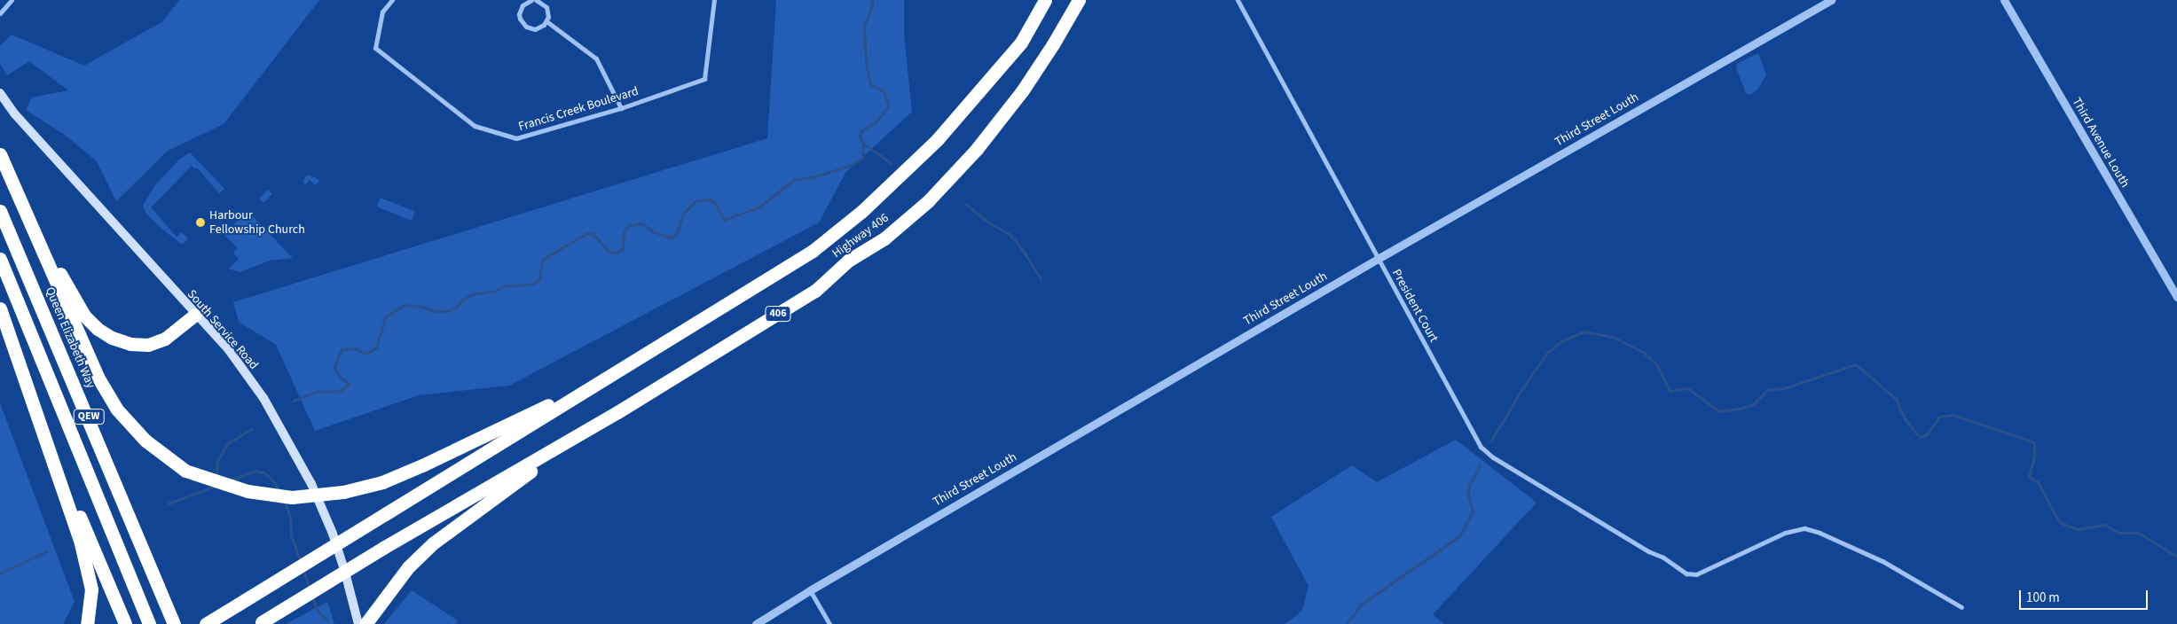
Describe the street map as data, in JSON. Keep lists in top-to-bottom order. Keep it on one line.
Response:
{"streets":{"highway":["Highway 406","406","Queen Elizabeth Way","QEW"],"main road":["South Service Road"],"street":["Francis Creek Boulevard","Third Street Louth","Third Avenue Louth","President Court"]},"crossings":[["Third Street Louth","President Court"]],"places":["Harbour Fellowship Church"],"scale_bar":"100 m"}
